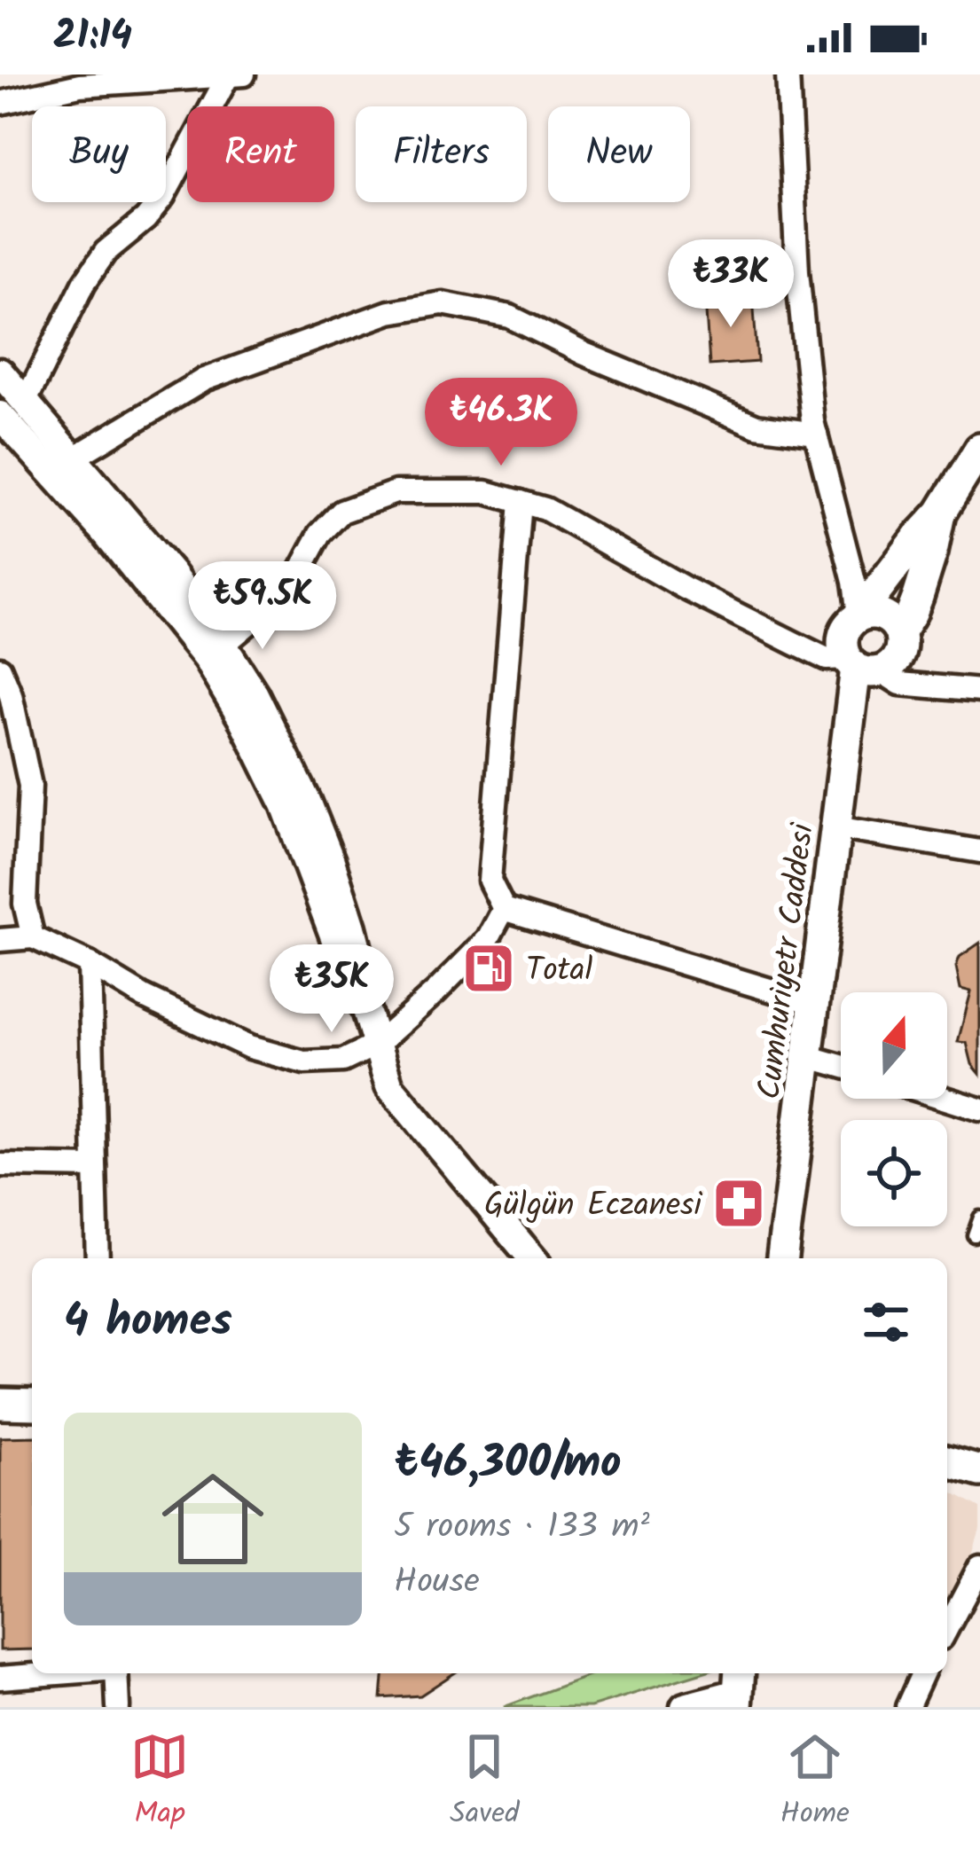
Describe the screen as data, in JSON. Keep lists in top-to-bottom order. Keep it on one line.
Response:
{"streets":{"main road":["Cumhuriyetr Caddesi"]},"places":{"fuel station":["Total"],"pharmacy":["Gülgün Eczanesi"]},"north":"top","page":{"status":"21:14","chip":["Buy","Rent","Filters","New"],"price":["₺33K","₺46.3K","₺59.5K","₺35K"],"heading":"4 homes","list":[{"name":"₺46,300/mo","note":"5 rooms · 133 m² · House"}],"tabs":["Map","Saved","Home"]}}
